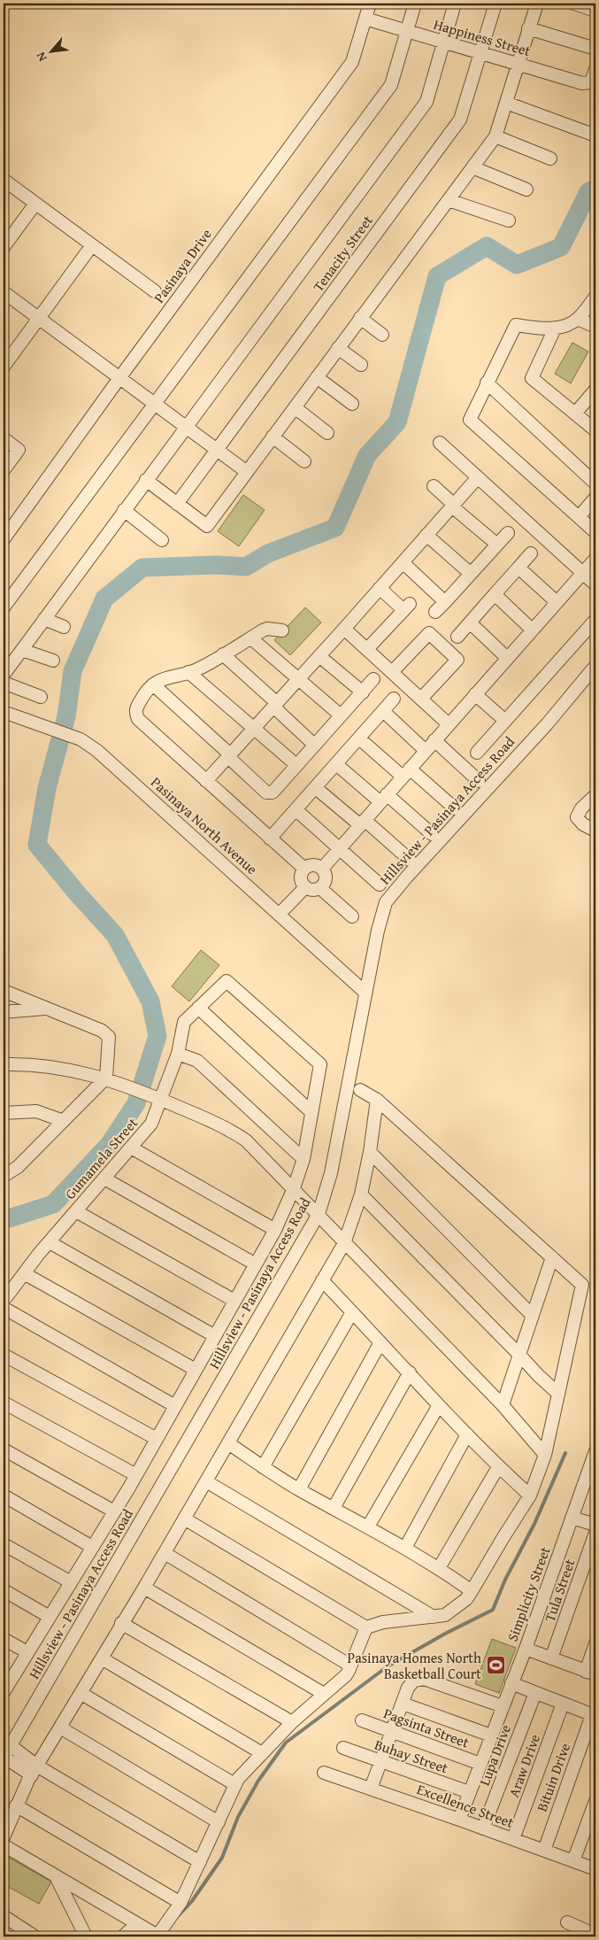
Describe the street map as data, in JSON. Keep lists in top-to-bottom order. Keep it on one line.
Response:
{"streets":{"street":["Happiness Street","Tenacity Street","Pasinaya Drive","Hillsview - Pasinaya Access Road","Pasinaya North Avenue","Gumamela Street","Tula Street","Simplicity Street","Pagsinta Street","Lupa Drive","Buhay Street","Araw Drive","Bituin Drive","Excellence Street"]},"crossings":[["Happiness Street","Tenacity Street"],["Happiness Street","Pasinaya Drive"],["Hillsview - Pasinaya Access Road","Pasinaya North Avenue"],["Simplicity Street","Pagsinta Street"],["Simplicity Street","Buhay Street"],["Simplicity Street","Excellence Street"],["Lupa Drive","Excellence Street"],["Araw Drive","Excellence Street"],["Bituin Drive","Excellence Street"]],"places":{"sports":["Pasinaya Homes North Basketball Court"]},"north":"bottom left"}
